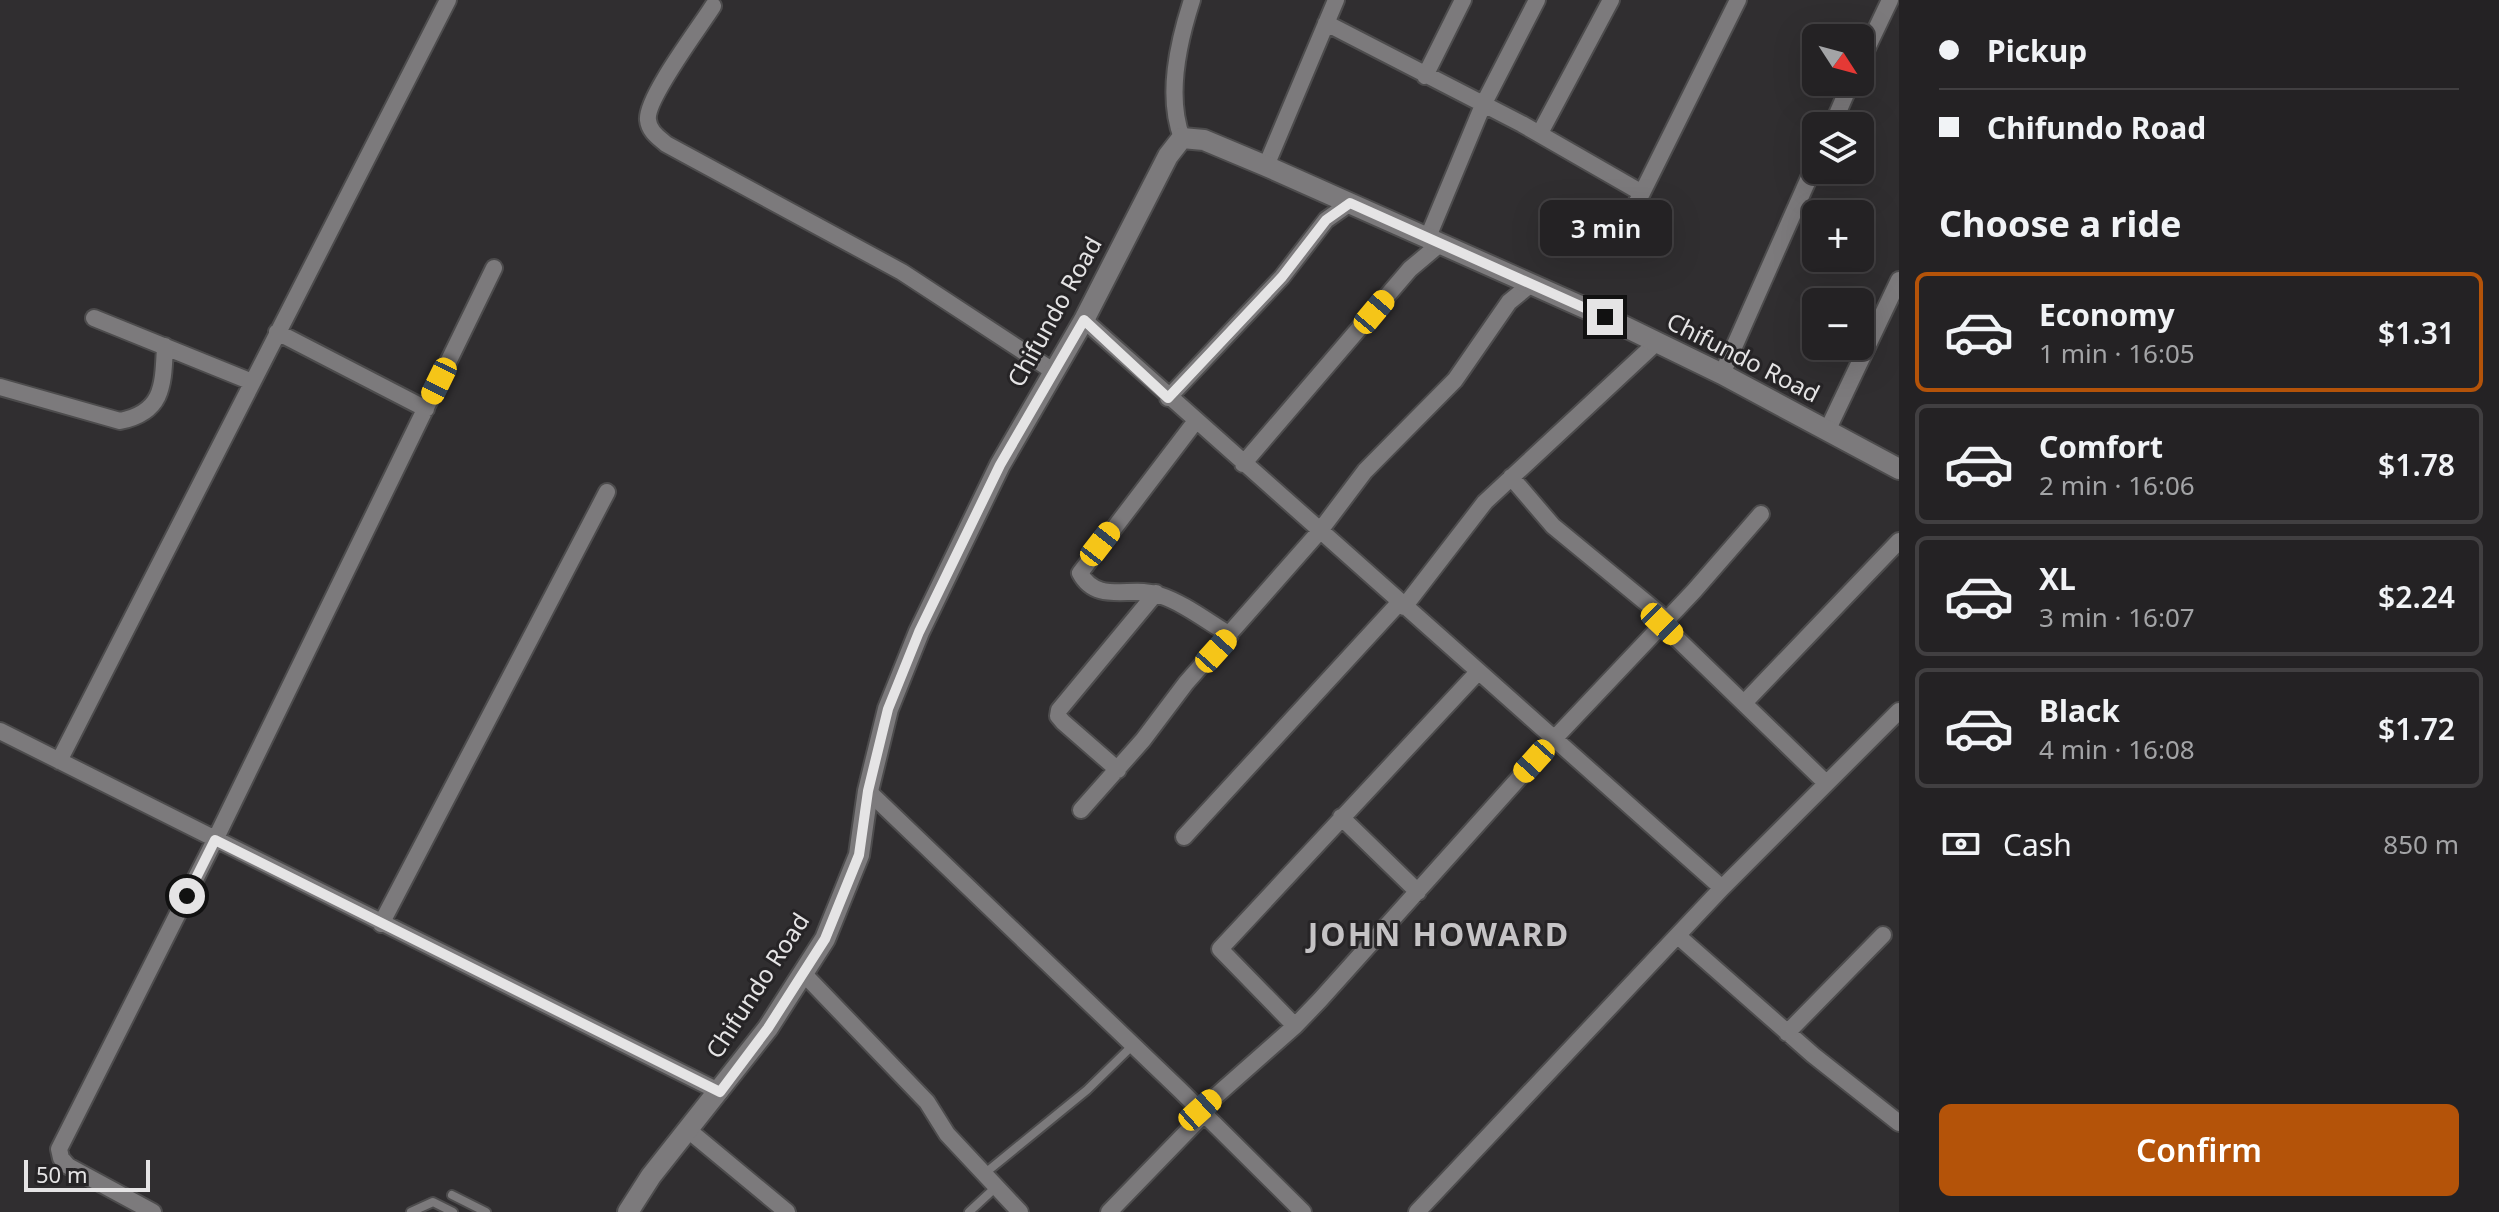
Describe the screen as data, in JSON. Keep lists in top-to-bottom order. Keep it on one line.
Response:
{"streets":{"street":["Chifundo Road"]},"districts":["JOHN HOWARD"],"scale_bar":"50 m","north":"bottom right","page":{"banner":["Pickup","Chifundo Road"],"map_buttons":["+","−"],"heading":"Choose a ride","bubble":"3 min","list":[{"name":"Economy","note":"1 min · 16:05","value":"$1.31"},{"name":"Comfort","note":"2 min · 16:06","value":"$1.78"},{"name":"XL","note":"3 min · 16:07","value":"$2.24"},{"name":"Black","note":"4 min · 16:08","value":"$1.72"}],"pay":["Cash","850 m"],"buttons":"Confirm","scale":"50 m"}}
